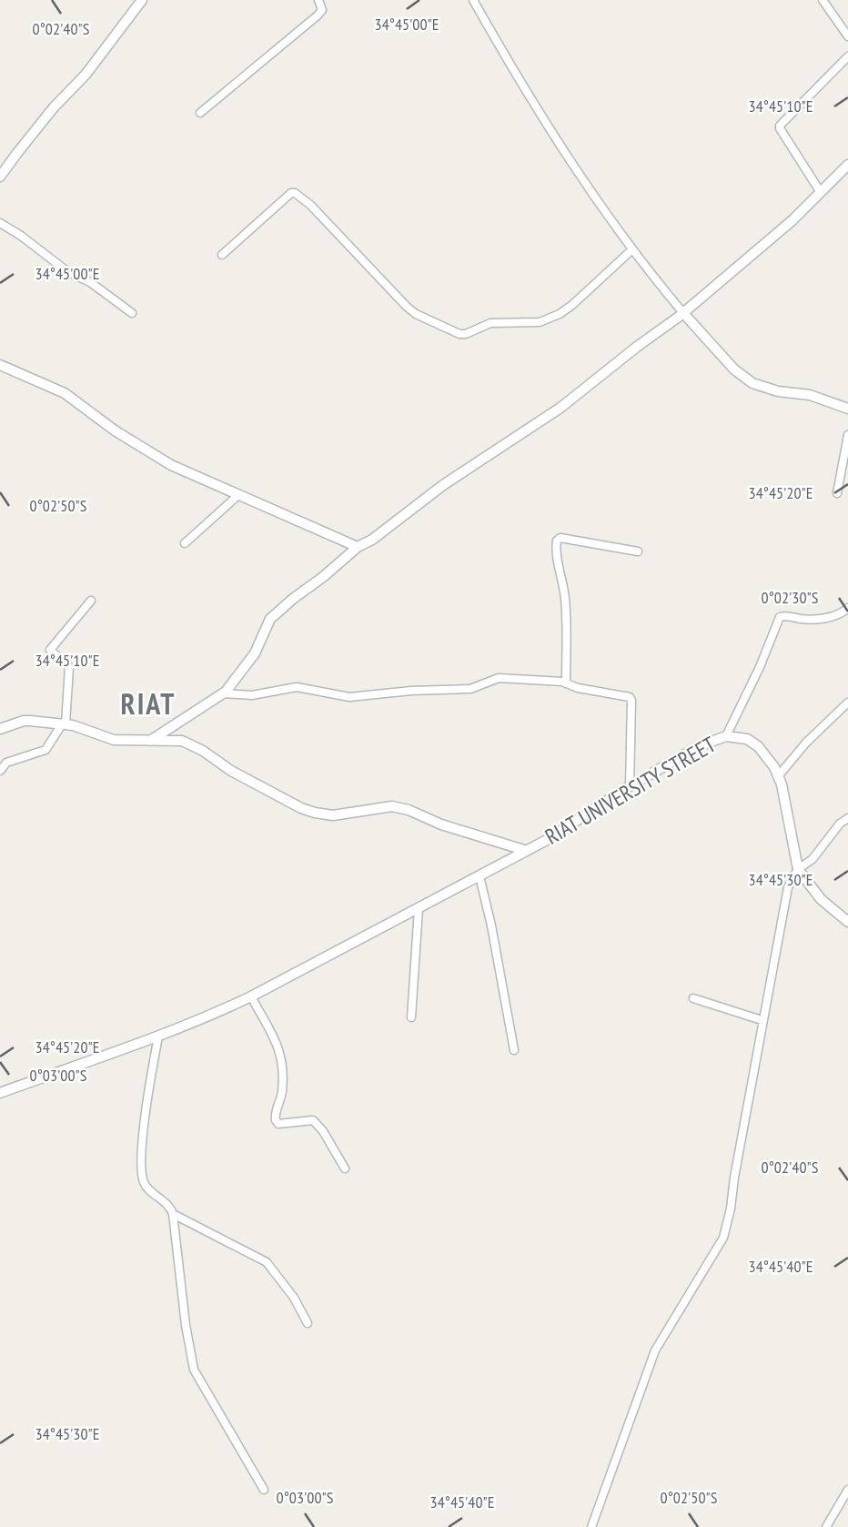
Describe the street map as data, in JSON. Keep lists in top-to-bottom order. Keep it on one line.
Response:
{"streets":{"street":["RIAT UNIVERSITY STREET"]},"districts":["RIAT"],"coordinates":["34°45'00\"E","0°02'40\"S","34°45'10\"E","34°45'20\"E","0°02'50\"S","0°02'30\"S","34°45'30\"E","0°03'00\"S","34°45'40\"E"]}
